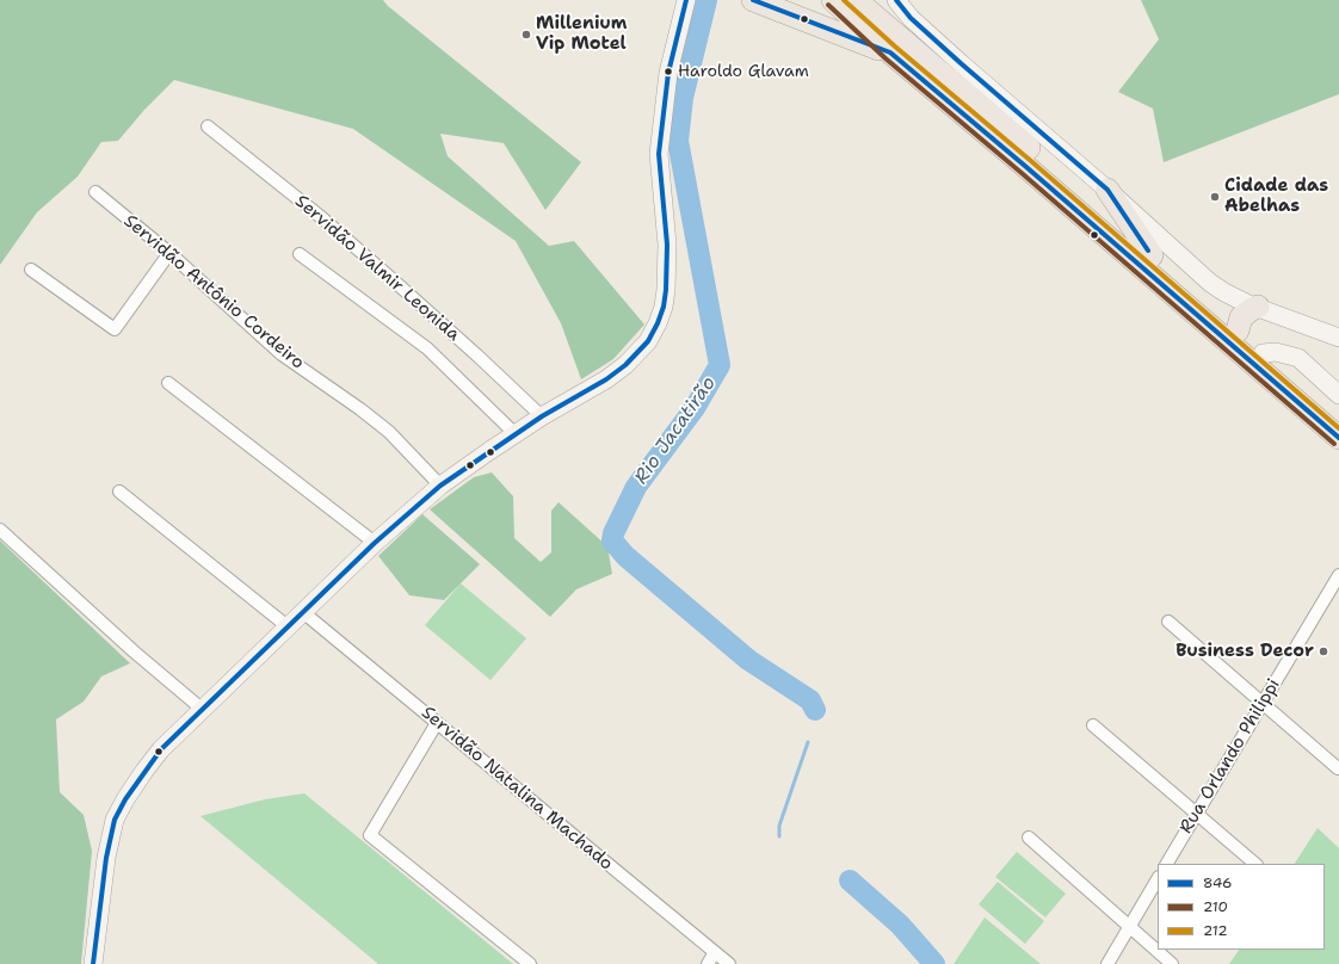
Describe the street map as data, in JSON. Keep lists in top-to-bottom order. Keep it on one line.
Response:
{"streets":{"street":["Servidão Valmir Leonida","Servidão Antônio Cordeiro","Rua Orlando Philippi","Servidão Natalina Machado"]},"water":["Rio Jacatirão"],"places":["Millenium Vip Motel","Haroldo Glavam","Cidade das Abelhas","Business Decor"],"lines":["transit line 846","transit line 212","transit line 210"],"legend":["846","210","212"]}
